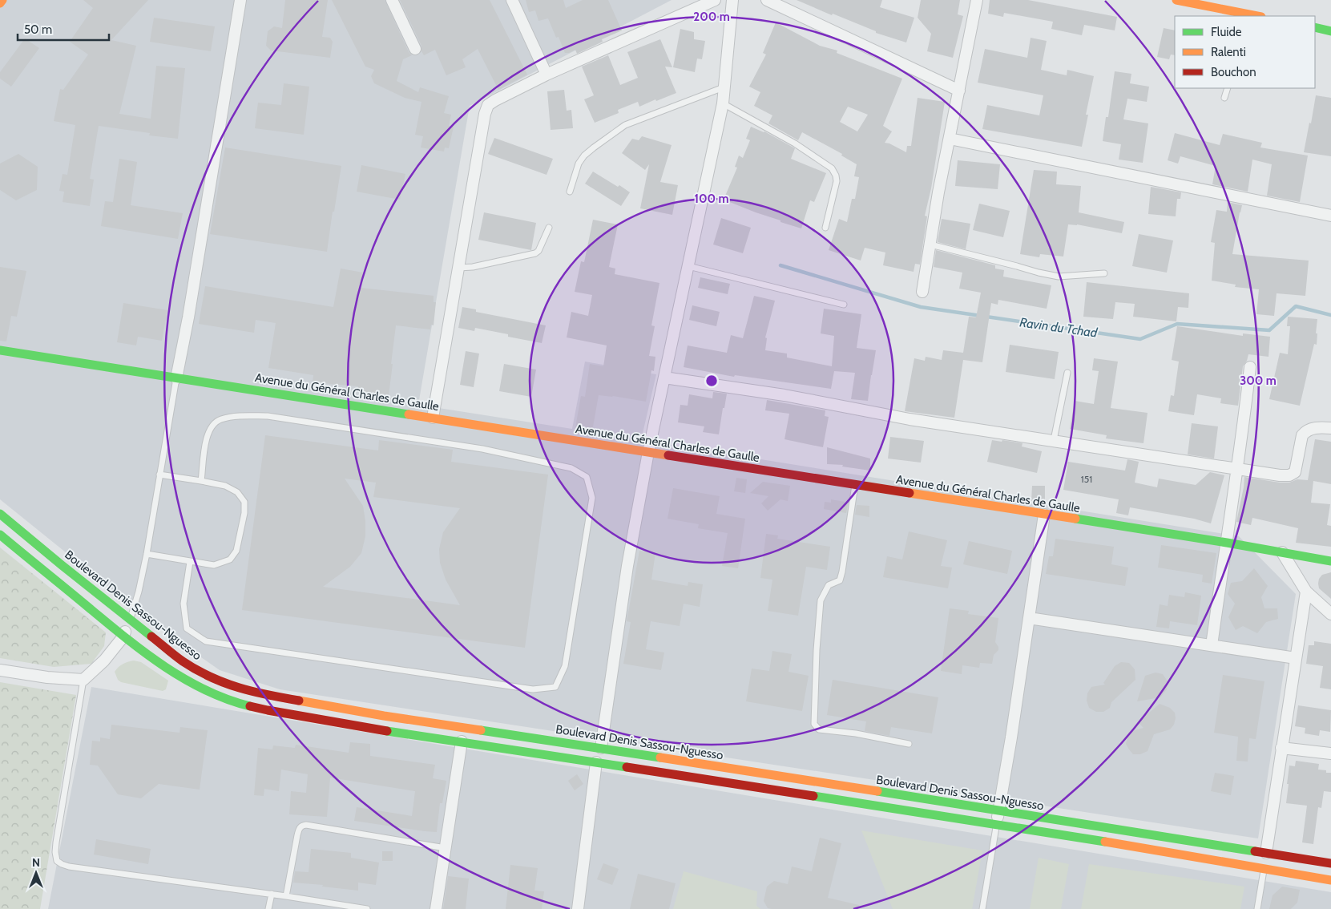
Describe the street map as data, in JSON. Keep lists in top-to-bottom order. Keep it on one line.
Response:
{"streets":{"main road":["Avenue du Général Charles de Gaulle","Boulevard Denis Sassou-Nguesso"]},"water":["Ravin du Tchad"],"house_numbers":["151"],"legend":["Fluide","Ralenti","Bouchon"],"scale_bar":"50 m","north":"top","rings":["200 m","100 m","300 m"]}
